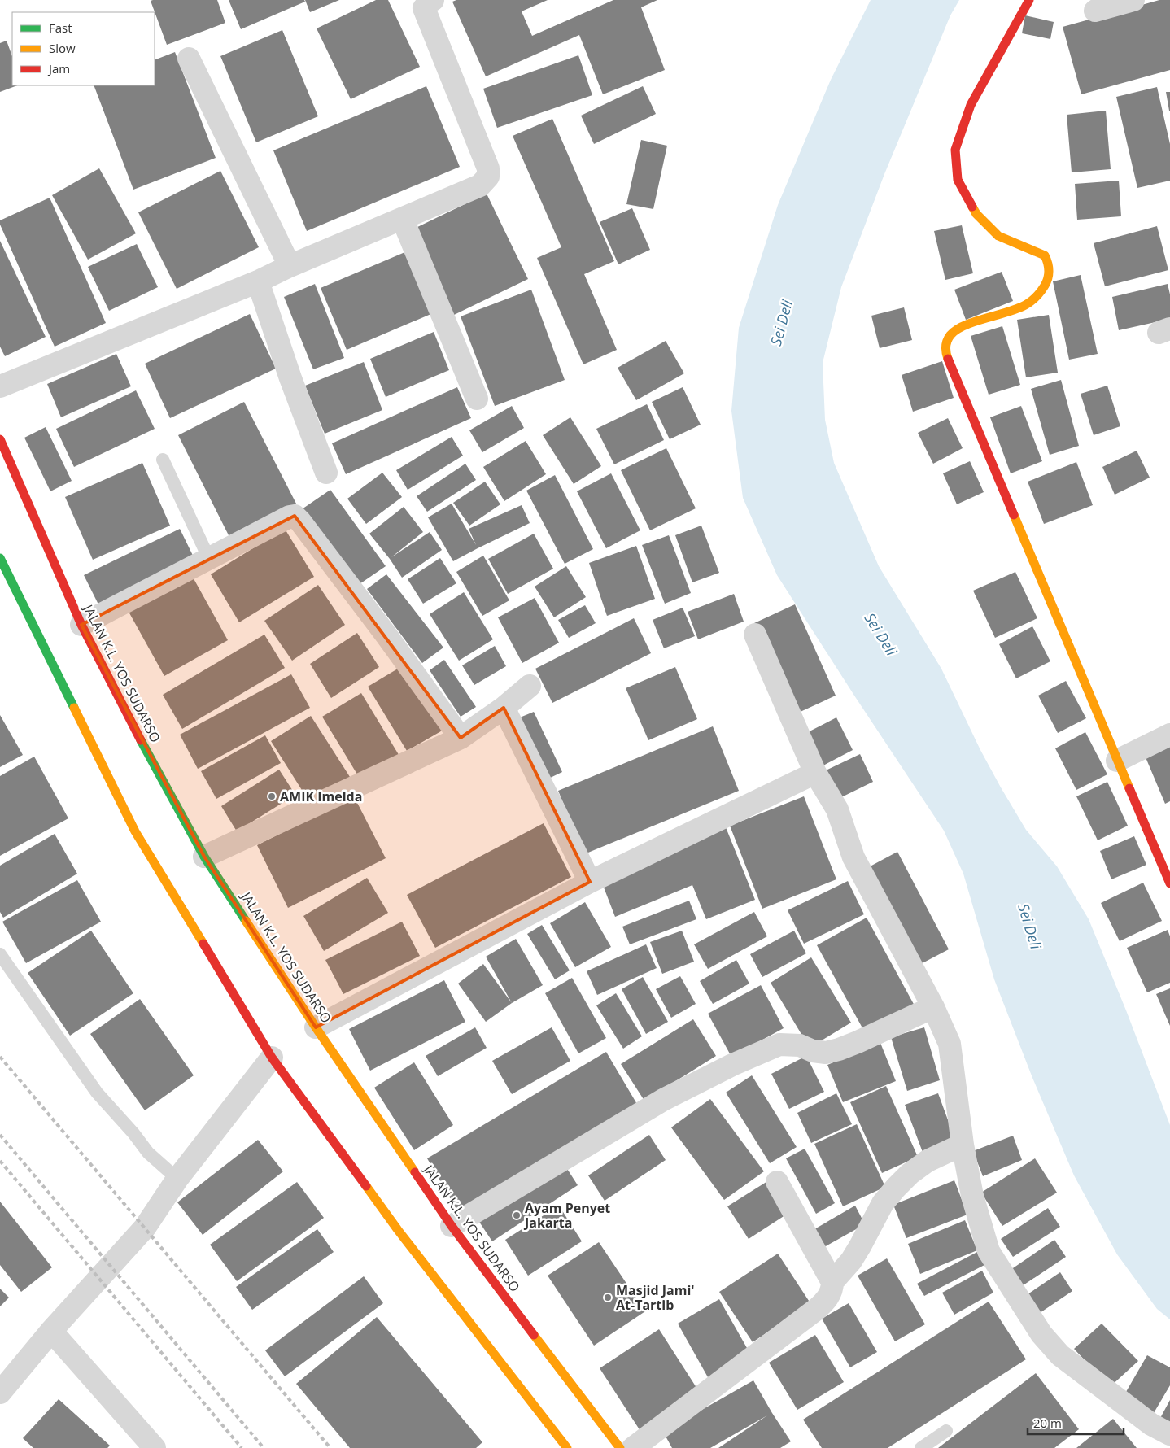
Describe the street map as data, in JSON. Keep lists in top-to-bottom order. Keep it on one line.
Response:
{"streets":{"main road":["JALAN K.L. YOS SUDARSO"]},"water":["Sei Deli"],"places":["AMIK Imelda","Ayam Penyet Jakarta","Masjid Jami' At-Tartib"],"legend":["Fast","Slow","Jam"],"scale_bar":"20 m"}
